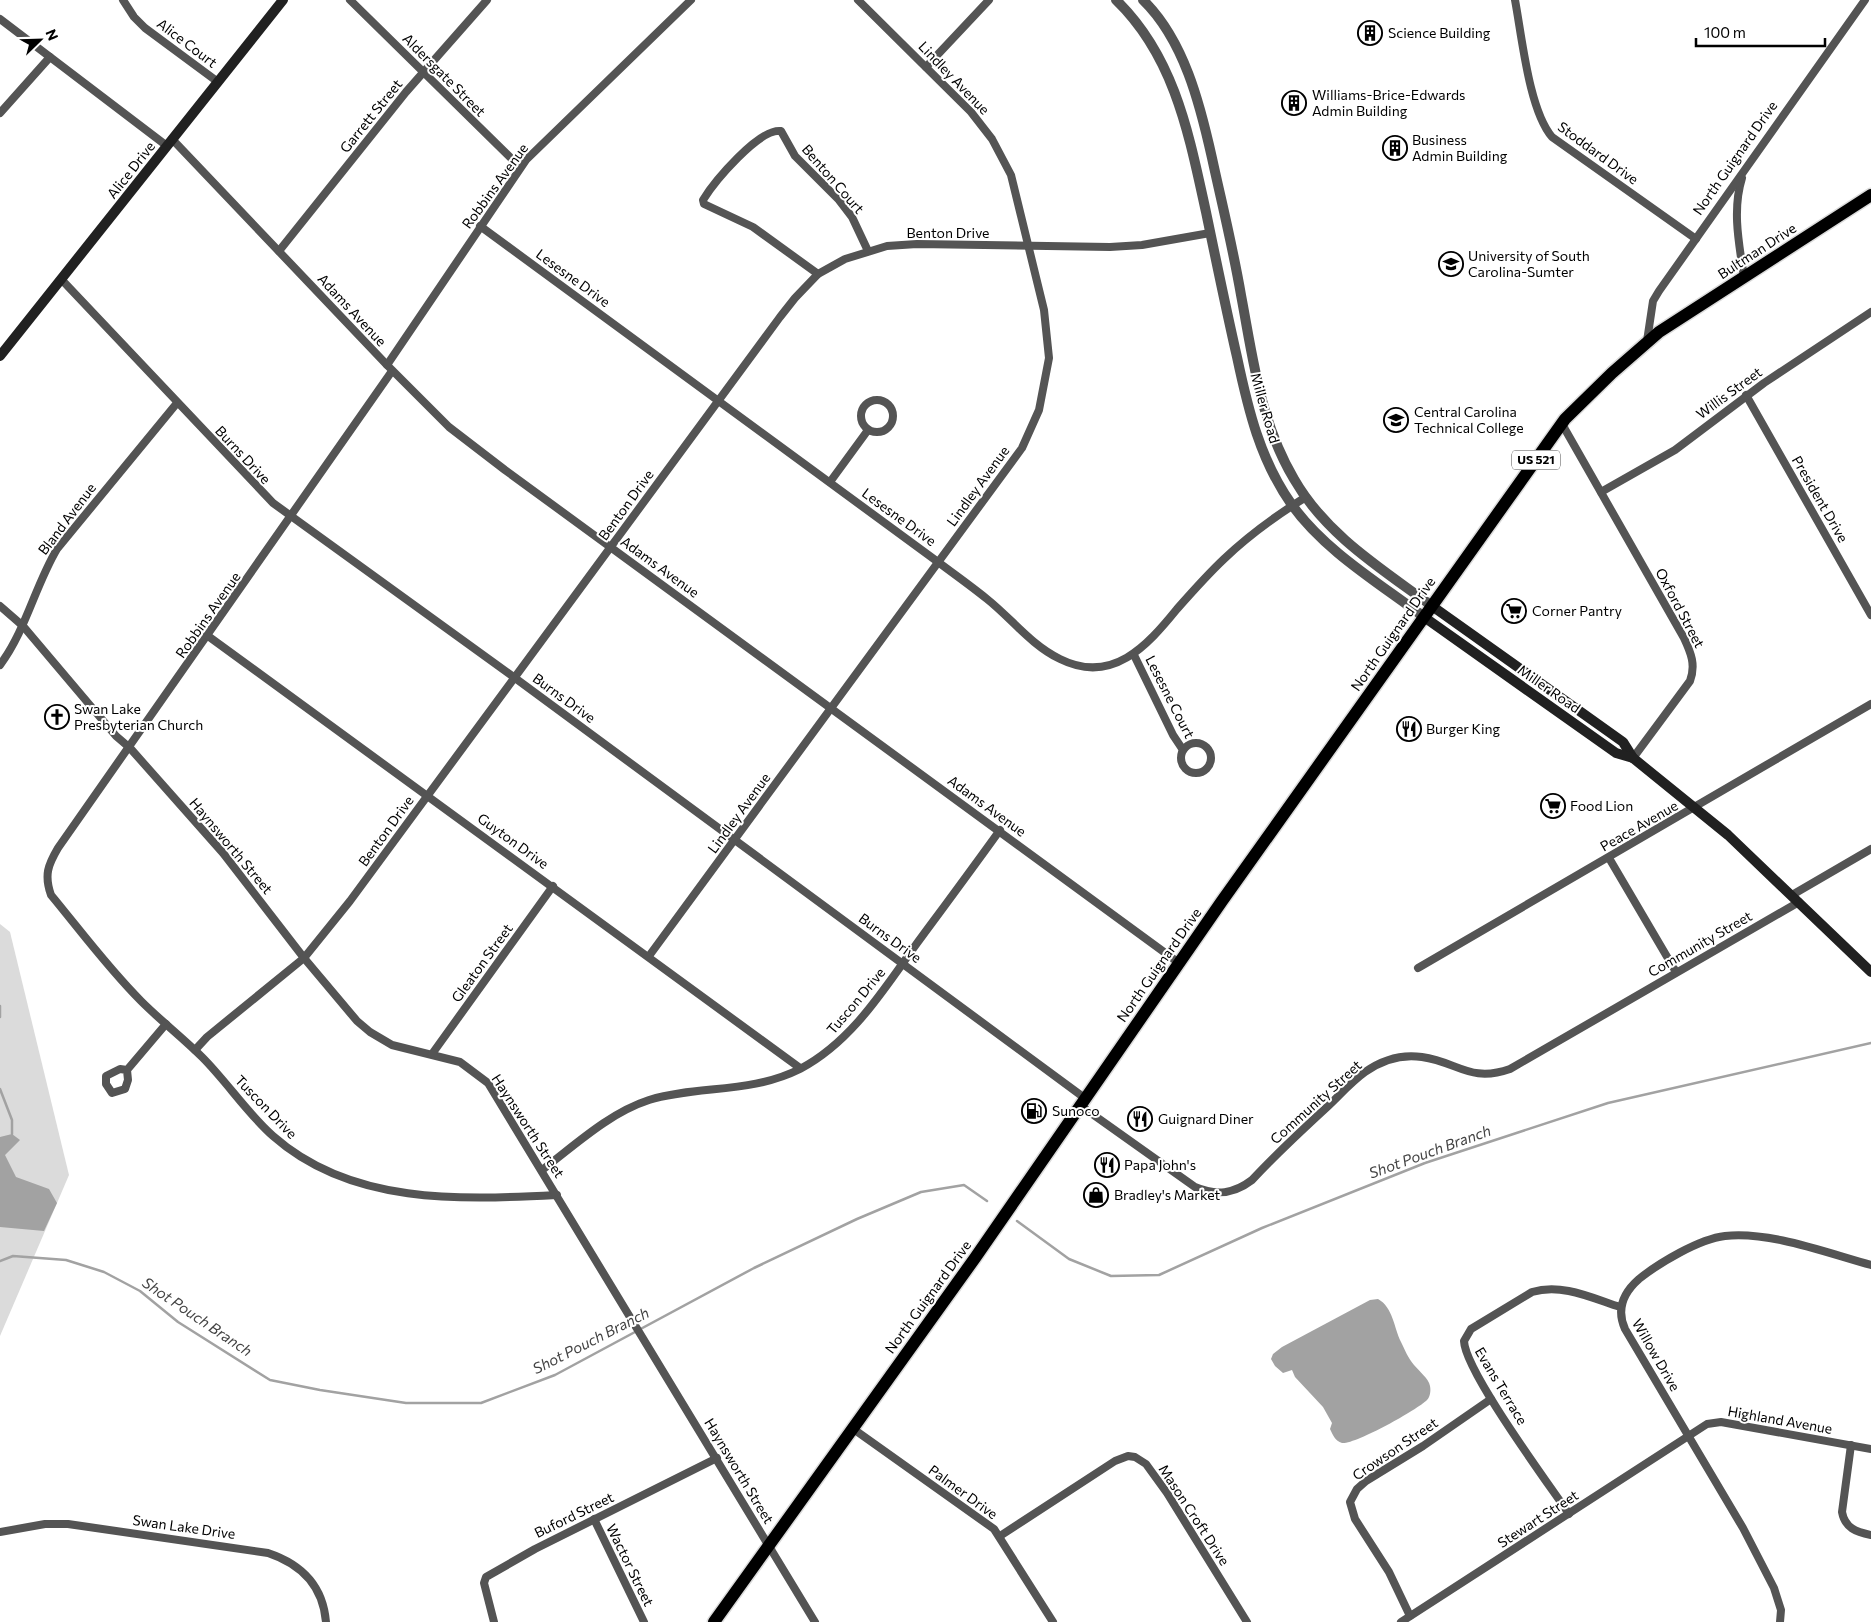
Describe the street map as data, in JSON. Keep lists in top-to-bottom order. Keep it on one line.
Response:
{"streets":{"highway":["North Guignard Drive","Bultman Drive","US 521"],"main road":["Alice Drive","Miller Road"],"street":["Alice Court","Aldersgate Street","Lindley Avenue","Garrett Street","Stoddard Drive","Benton Court","Robbins Avenue","Benton Drive","Lesesne Drive","Adams Avenue","Willis Street","Burns Drive","President Drive","Bland Avenue","Oxford Street","Lesesne Court","Peace Avenue","Guyton Drive","Haynsworth Street","Community Street","Gleaton Street","Tuscon Drive","Willow Drive","Evans Terrace","Highland Avenue","Crowson Street","Palmer Drive","Buford Street","Mason Croft Drive","Stewart Street","Swan Lake Drive","Wactor Street"]},"crossings":[["Alice Court","Alice Drive"],["Aldersgate Street","Garrett Street"],["Aldersgate Street","Robbins Avenue"],["Lindley Avenue","Benton Drive"],["Lindley Avenue","Lesesne Drive"],["Lindley Avenue","Adams Avenue"],["Lindley Avenue","Burns Drive"],["Lindley Avenue","Guyton Drive"],["Garrett Street","Adams Avenue"],["Stoddard Drive","North Guignard Drive"],["North Guignard Drive","Bultman Drive"],["North Guignard Drive","Adams Avenue"],["North Guignard Drive","Miller Road"],["North Guignard Drive","Burns Drive"],["North Guignard Drive","Oxford Street"],["North Guignard Drive","Haynsworth Street"],["North Guignard Drive","Community Street"],["North Guignard Drive","Palmer Drive"],["Alice Drive","Adams Avenue"],["Alice Drive","Burns Drive"],["Benton Court","Benton Drive"],["Robbins Avenue","Lesesne Drive"],["Robbins Avenue","Adams Avenue"],["Robbins Avenue","Burns Drive"],["Robbins Avenue","Guyton Drive"],["Robbins Avenue","Haynsworth Street"],["Robbins Avenue","Tuscon Drive"],["Benton Drive","Lesesne Drive"],["Benton Drive","Adams Avenue"],["Benton Drive","Miller Road"],["Benton Drive","Burns Drive"],["Benton Drive","Guyton Drive"],["Benton Drive","Haynsworth Street"],["Benton Drive","Tuscon Drive"],["Lesesne Drive","Miller Road"],["Lesesne Drive","Lesesne Court"],["Adams Avenue","Tuscon Drive"],["Willis Street","President Drive"],["Willis Street","Oxford Street"],["Miller Road","Oxford Street"],["Miller Road","Peace Avenue"],["Miller Road","Community Street"],["Burns Drive","Bland Avenue"],["Burns Drive","Community Street"],["Burns Drive","Tuscon Drive"],["Bland Avenue","Haynsworth Street"],["Guyton Drive","Gleaton Street"],["Guyton Drive","Tuscon Drive"],["Haynsworth Street","Gleaton Street"],["Haynsworth Street","Tuscon Drive"],["Haynsworth Street","Buford Street"],["Willow Drive","Evans Terrace"],["Willow Drive","Highland Avenue"],["Willow Drive","Stewart Street"],["Evans Terrace","Crowson Street"],["Evans Terrace","Stewart Street"],["Highland Avenue","Stewart Street"],["Crowson Street","Stewart Street"],["Palmer Drive","Mason Croft Drive"],["Buford Street","Wactor Street"]],"water":["Shot Pouch Branch"],"places":{"building":["Science Building","Williams-Brice-Edwards Admin Building","Business Admin Building"],"school or university":["University of South Carolina-Sumter","Central Carolina Technical College"],"supermarket":["Corner Pantry","Food Lion"],"church":["Swan Lake Presbyterian Church"],"restaurant":["Burger King","Guignard Diner","Papa John's"],"fuel station":["Sunoco"],"shop":["Bradley's Market"]},"scale_bar":"100 m","north":"top right"}
